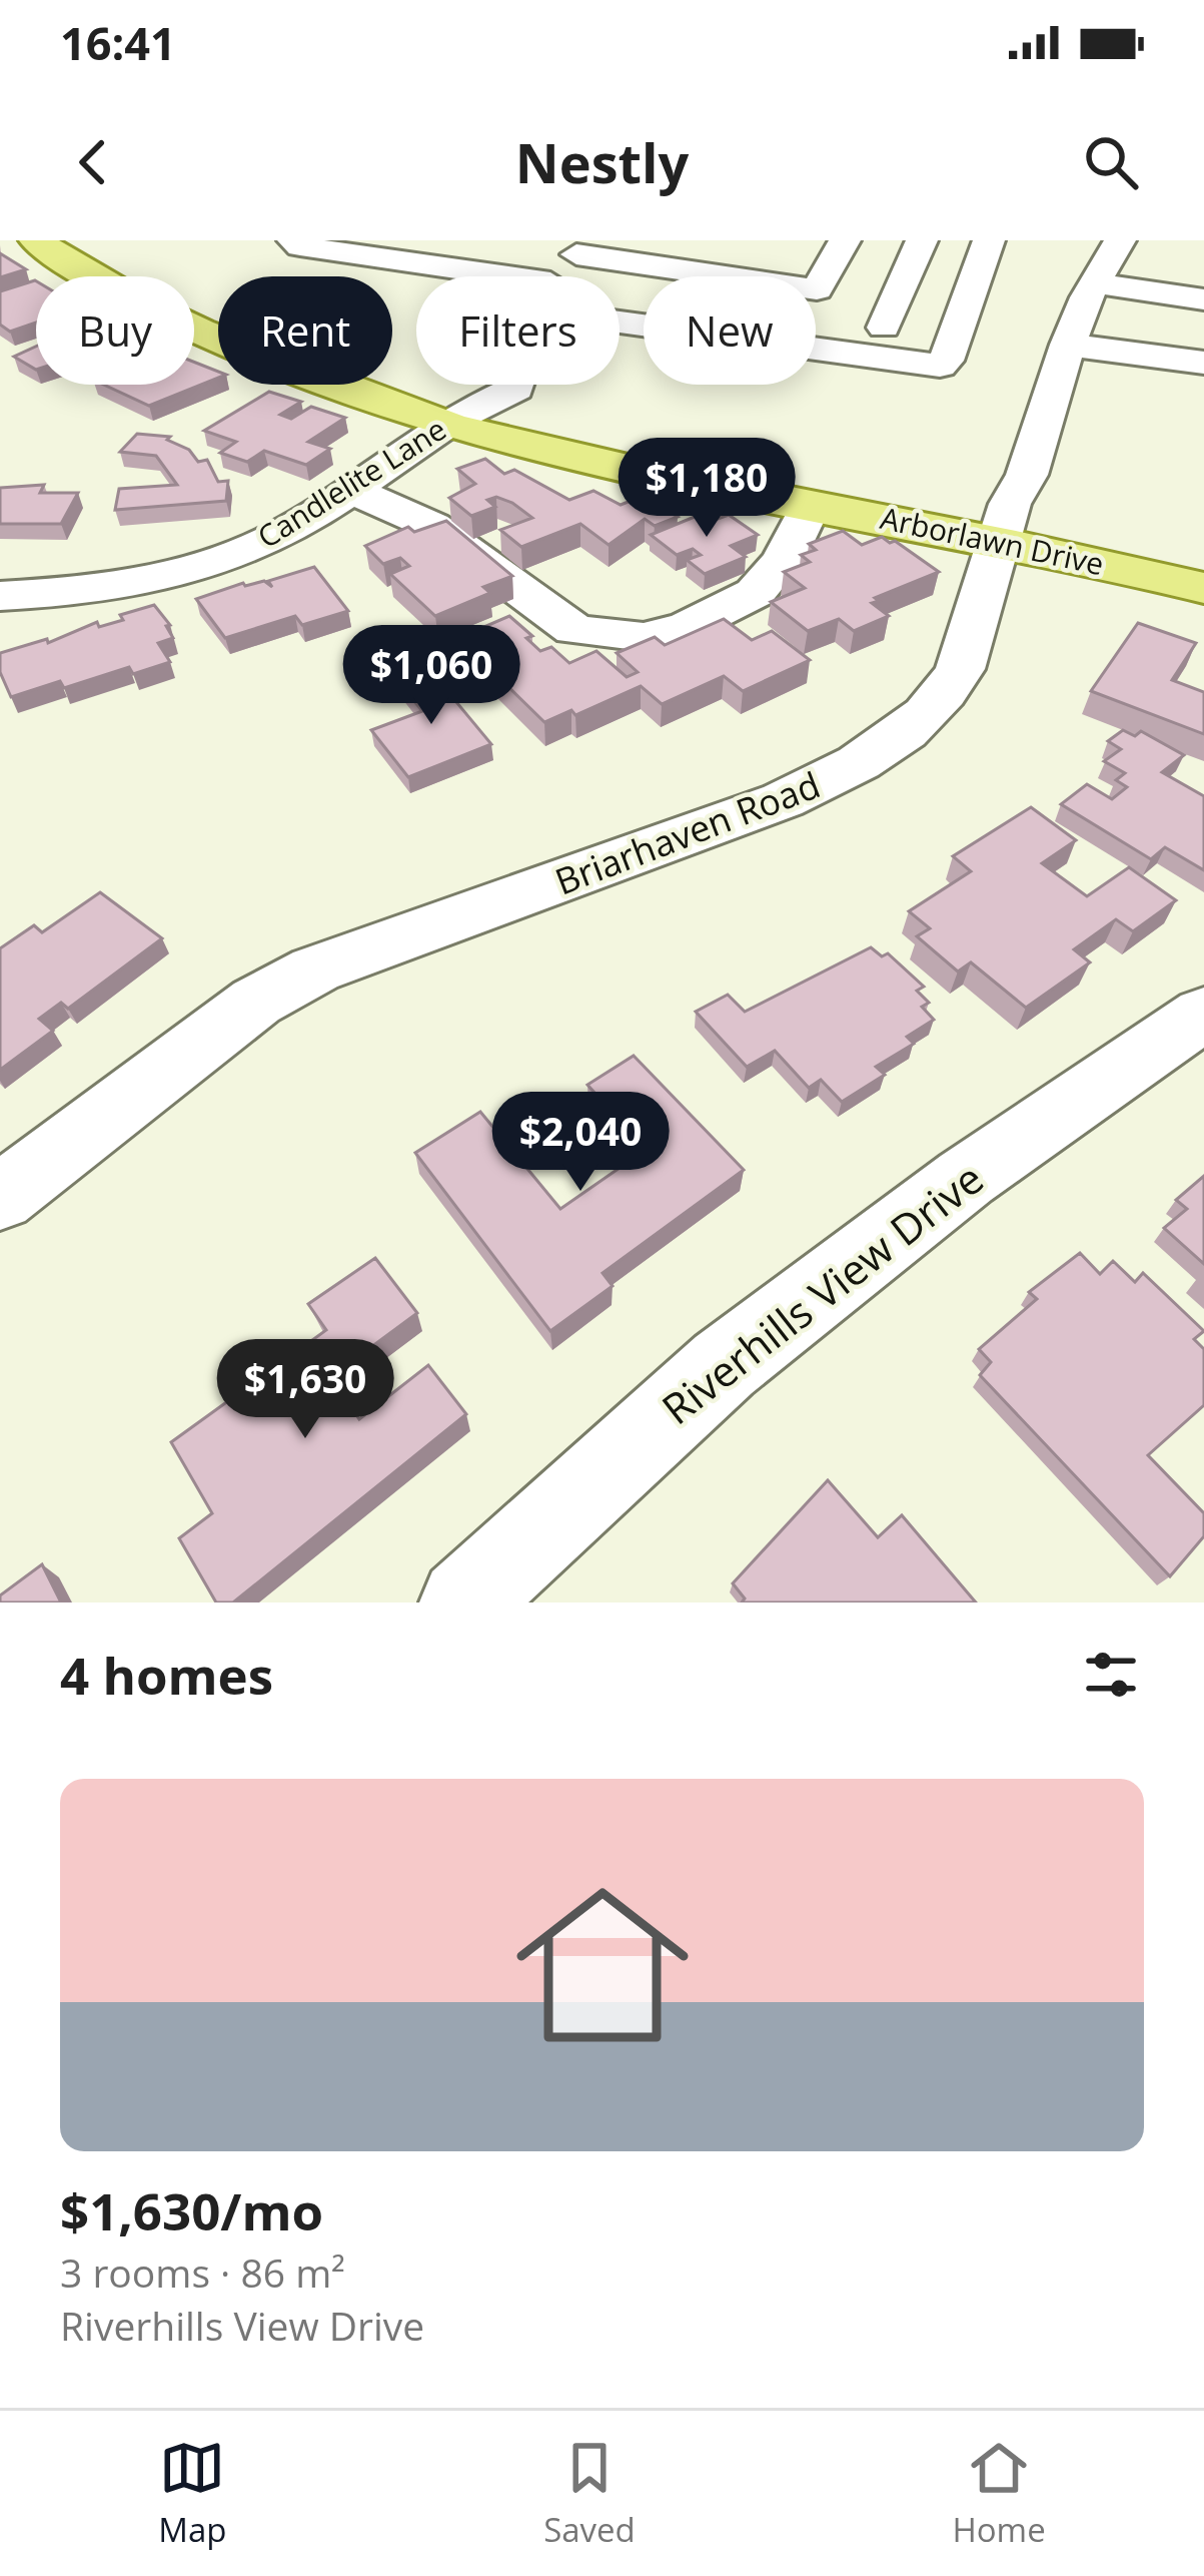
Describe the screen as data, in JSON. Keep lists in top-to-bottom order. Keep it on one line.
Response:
{"streets":{"main road":["Arborlawn Drive"],"street":["Candlelite Lane","Briarhaven Road","Riverhills View Drive"]},"crossings":[["Candlelite Lane","Arborlawn Drive"],["Arborlawn Drive","Briarhaven Road"]],"page":{"status":"16:41","header":"Nestly","chip":["Buy","Rent","Filters","New"],"price":["$1,180","$1,060","$2,040","$1,630"],"heading":"4 homes","list":[{"name":"$1,630/mo","note":"3 rooms · 86 m² · Riverhills View Drive"}],"tabs":["Map","Saved","Home"]}}
